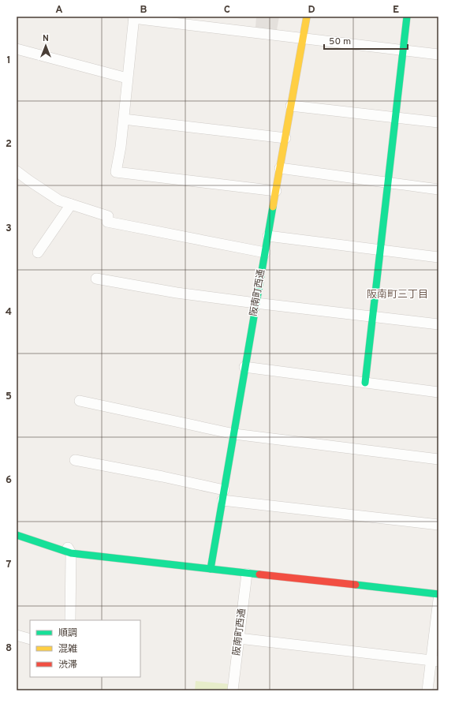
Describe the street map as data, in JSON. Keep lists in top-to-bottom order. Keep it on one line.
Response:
{"streets":{"street":["阪南町西通"]},"districts":["阪南町三丁目"],"legend":["順調","混雑","渋滞"],"scale_bar":"50 m","north":"top","grid":{"columns":["A","B","C","D","E"],"rows":["1","2","3","4","5","6","7","8"]}}
